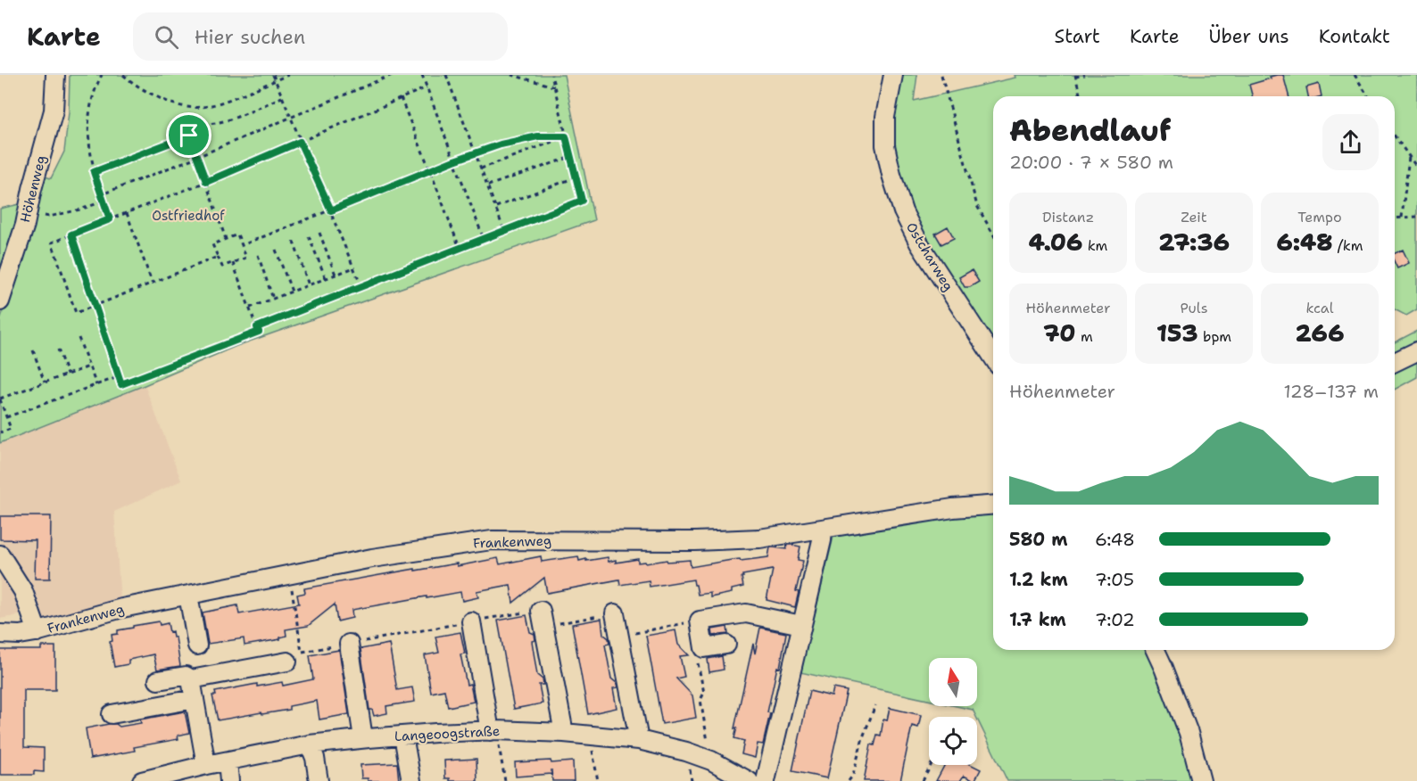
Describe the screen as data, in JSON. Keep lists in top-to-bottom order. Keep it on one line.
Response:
{"streets":{"street":["Höhenweg","Ostcharweg","Frankenweg","Langeoogstraße"]},"parks":["Ostfriedhof"],"north":"top","page":{"header":"Karte","search":"Hier suchen","nav":["Start","Karte","Über uns","Kontakt"],"heading":["Abendlauf","20:00 · 7 × 580 m"],"stats":[["Distanz","4.06 km"],["Zeit","27:36"],["Tempo","6:48 /km"],["Höhenmeter","70 m"],["Puls","153 bpm"],["kcal","266"]],"chart":["Höhenmeter","128–137 m"],"list":[{"name":"580 m","note":"6:48"},{"name":"1.2 km","note":"7:05"},{"name":"1.7 km","note":"7:02"}]}}
